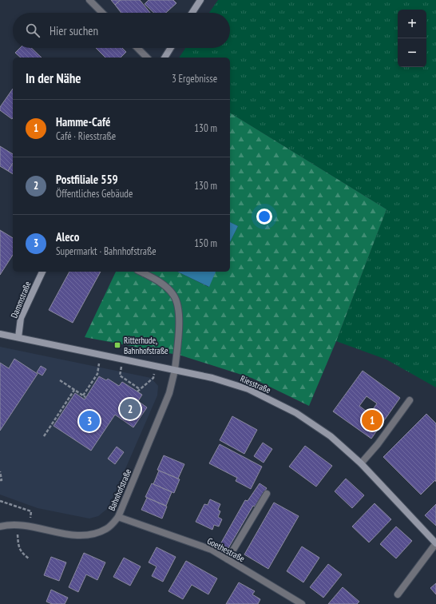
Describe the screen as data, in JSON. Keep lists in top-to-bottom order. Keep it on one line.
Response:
{"streets":{"main road":["Dammstraße","Riesstraße"],"street":["Bahnhofstraße","Goethestraße"]},"crossings":[["Dammstraße","Riesstraße"],["Riesstraße","Bahnhofstraße"],["Bahnhofstraße","Goethestraße"]],"places":{"transit":["Ritterhude, Bahnhofstraße"]},"page":{"map_buttons":["+","−"],"search":"Hier suchen","heading":["In der Nähe","3 Ergebnisse"],"list":[{"mark":"1","name":"Hamme-Café","note":"Café · Riesstraße","value":"130 m"},{"mark":"2","name":"Postfiliale 559","note":"Öffentliches Gebäude","value":"130 m"},{"mark":"3","name":"Aleco","note":"Supermarkt · Bahnhofstraße","value":"150 m"}],"pins":["2","1","3"]}}
